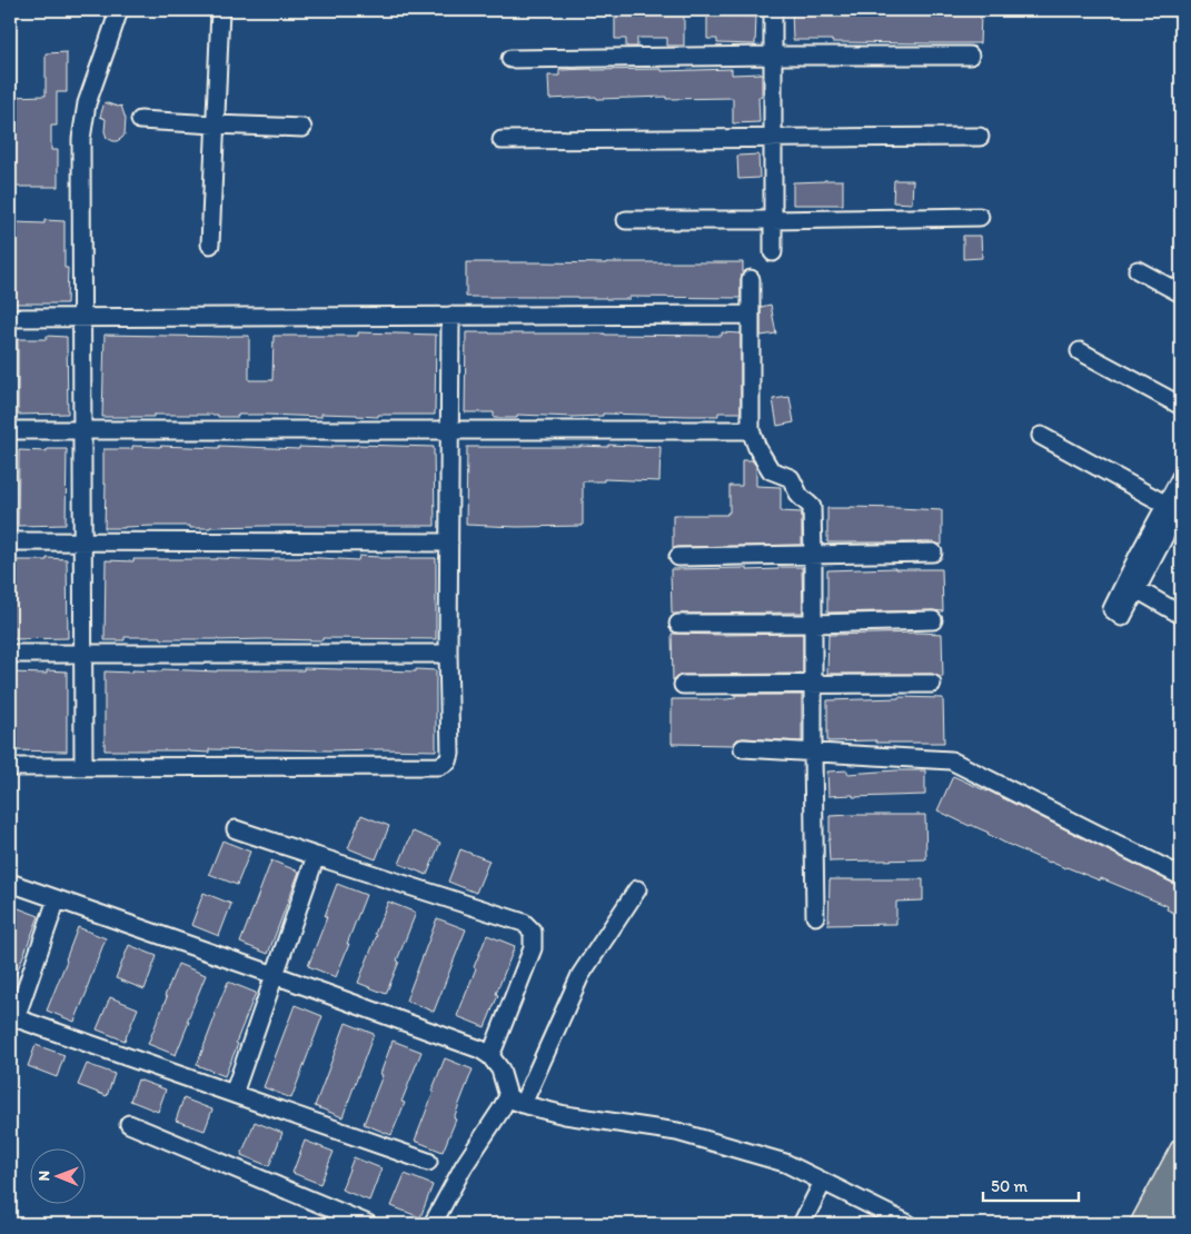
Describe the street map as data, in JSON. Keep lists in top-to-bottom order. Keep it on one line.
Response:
{"scale_bar":"50 m","north":"left"}
